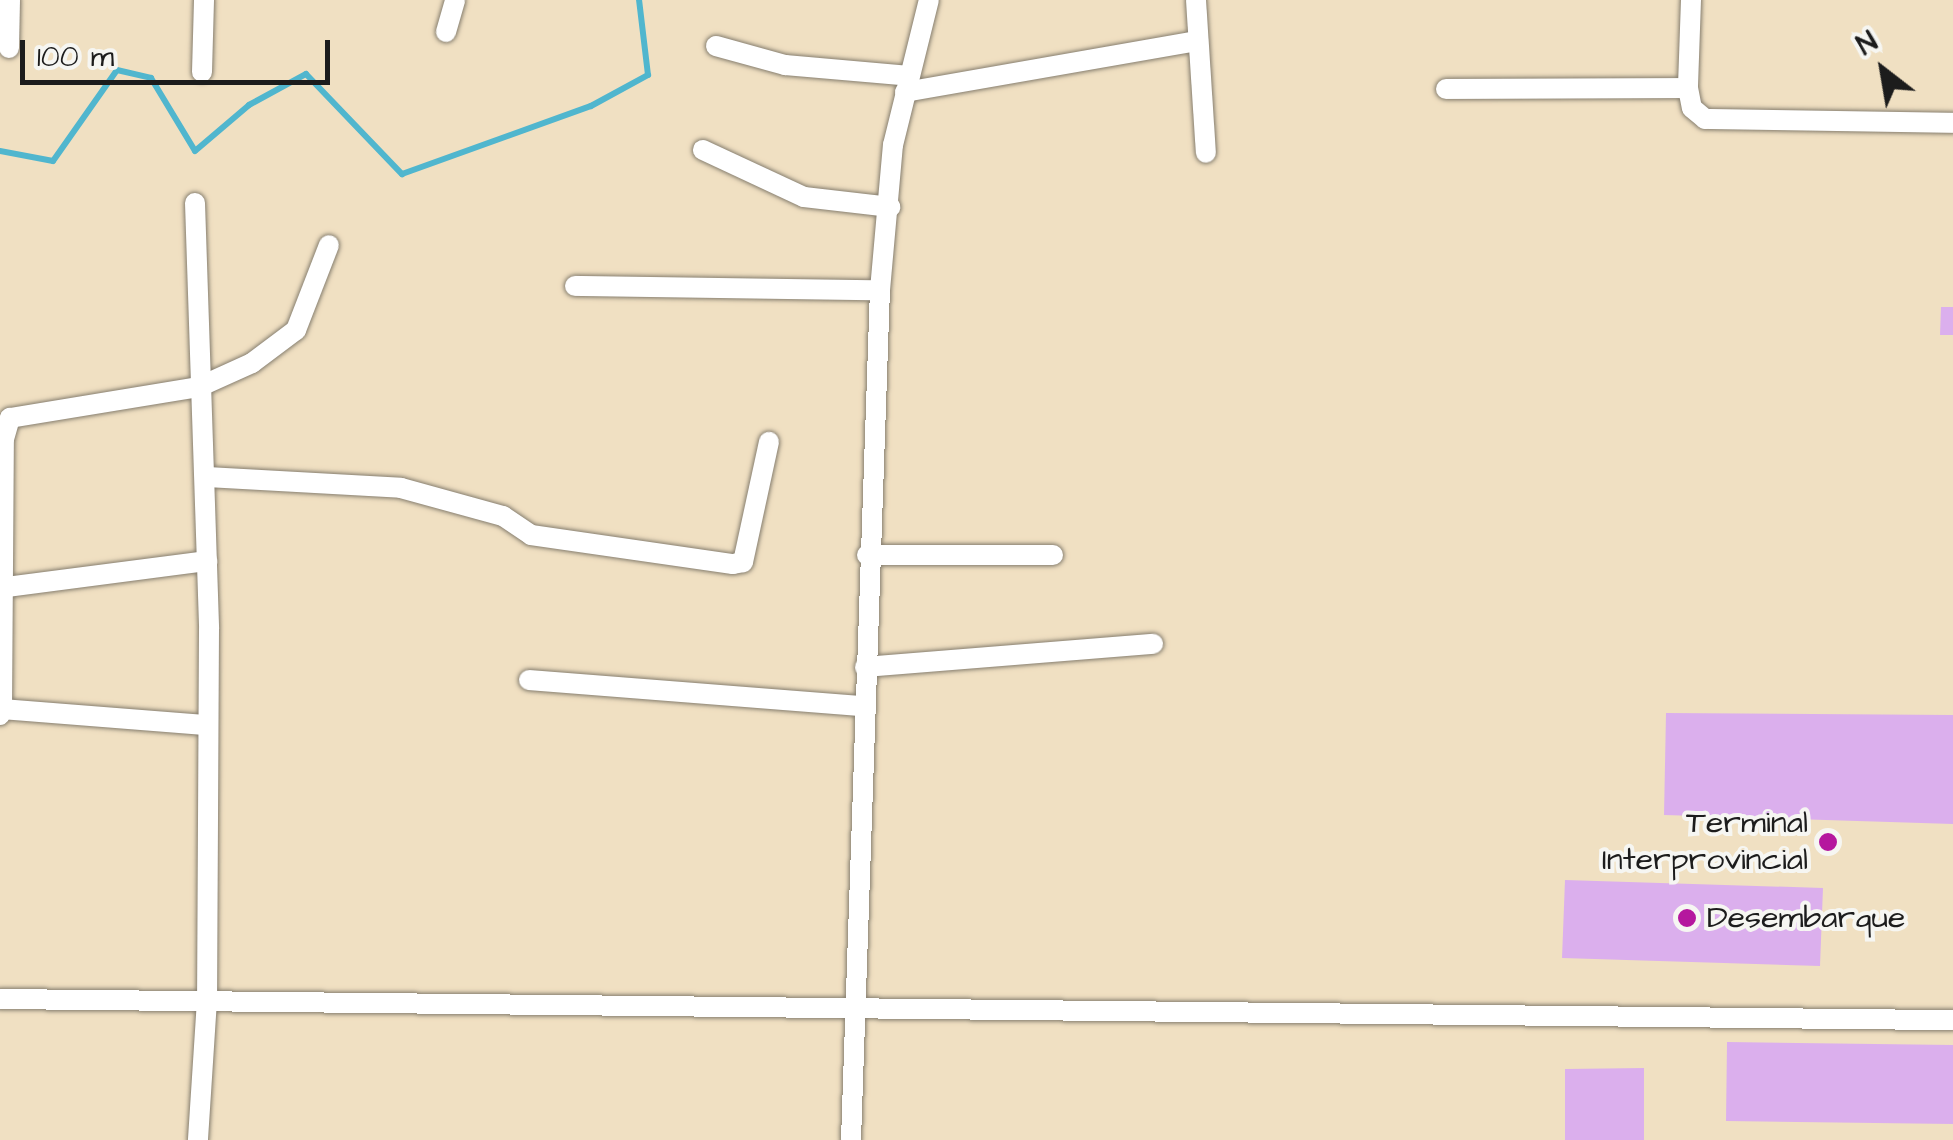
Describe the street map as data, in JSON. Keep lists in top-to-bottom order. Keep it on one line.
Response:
{"places":["Terminal Interprovincial","Desembarque"],"scale_bar":"100 m","north":"top left"}
